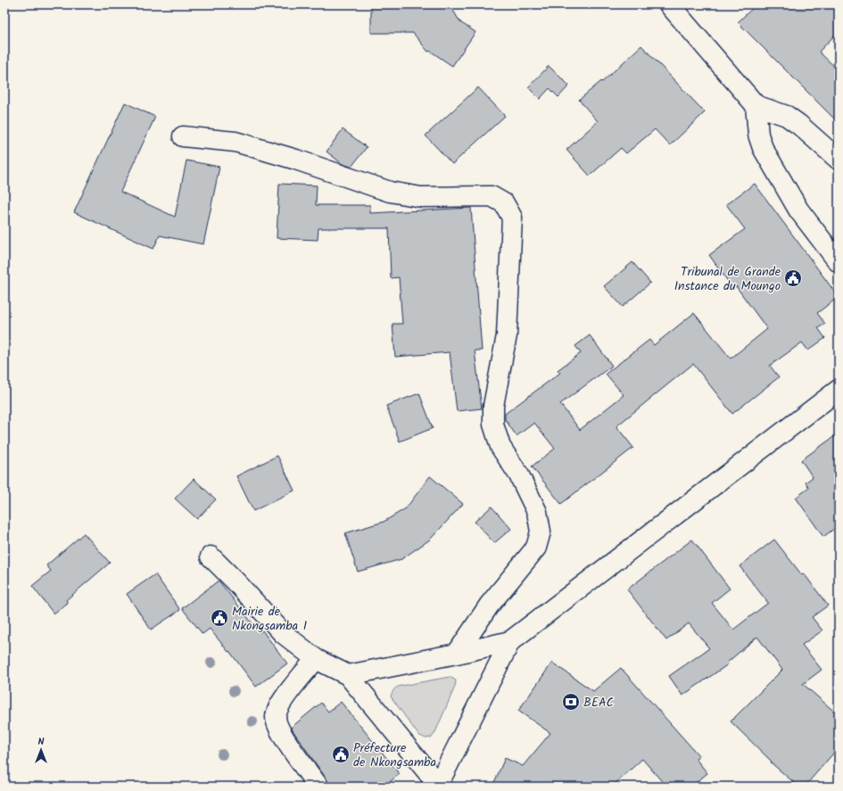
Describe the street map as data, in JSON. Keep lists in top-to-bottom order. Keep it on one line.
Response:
{"places":{"public building":["Tribunal de Grande Instance du Moungo","Mairie de Nkongsamba I","Préfecture de Nkongsamba"],"bank":["BEAC"]},"north":"top"}
